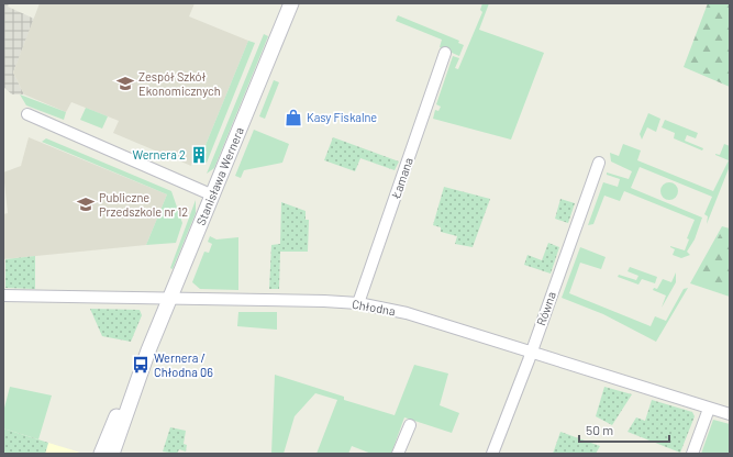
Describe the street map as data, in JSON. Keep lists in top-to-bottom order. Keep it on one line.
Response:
{"streets":{"street":["Stanisława Wernera","Łamana","Chłodna","Równa"]},"crossings":[["Stanisława Wernera","Chłodna"],["Łamana","Chłodna"],["Chłodna","Równa"]],"places":{"school or university":["Zespół Szkół Ekonomicznych","Publiczne Przedszkole nr 12"],"shop":["Kasy Fiskalne"],"building":["Wernera 2"],"bus stop":["Wernera / Chłodna 06"]},"scale_bar":"50 m"}
